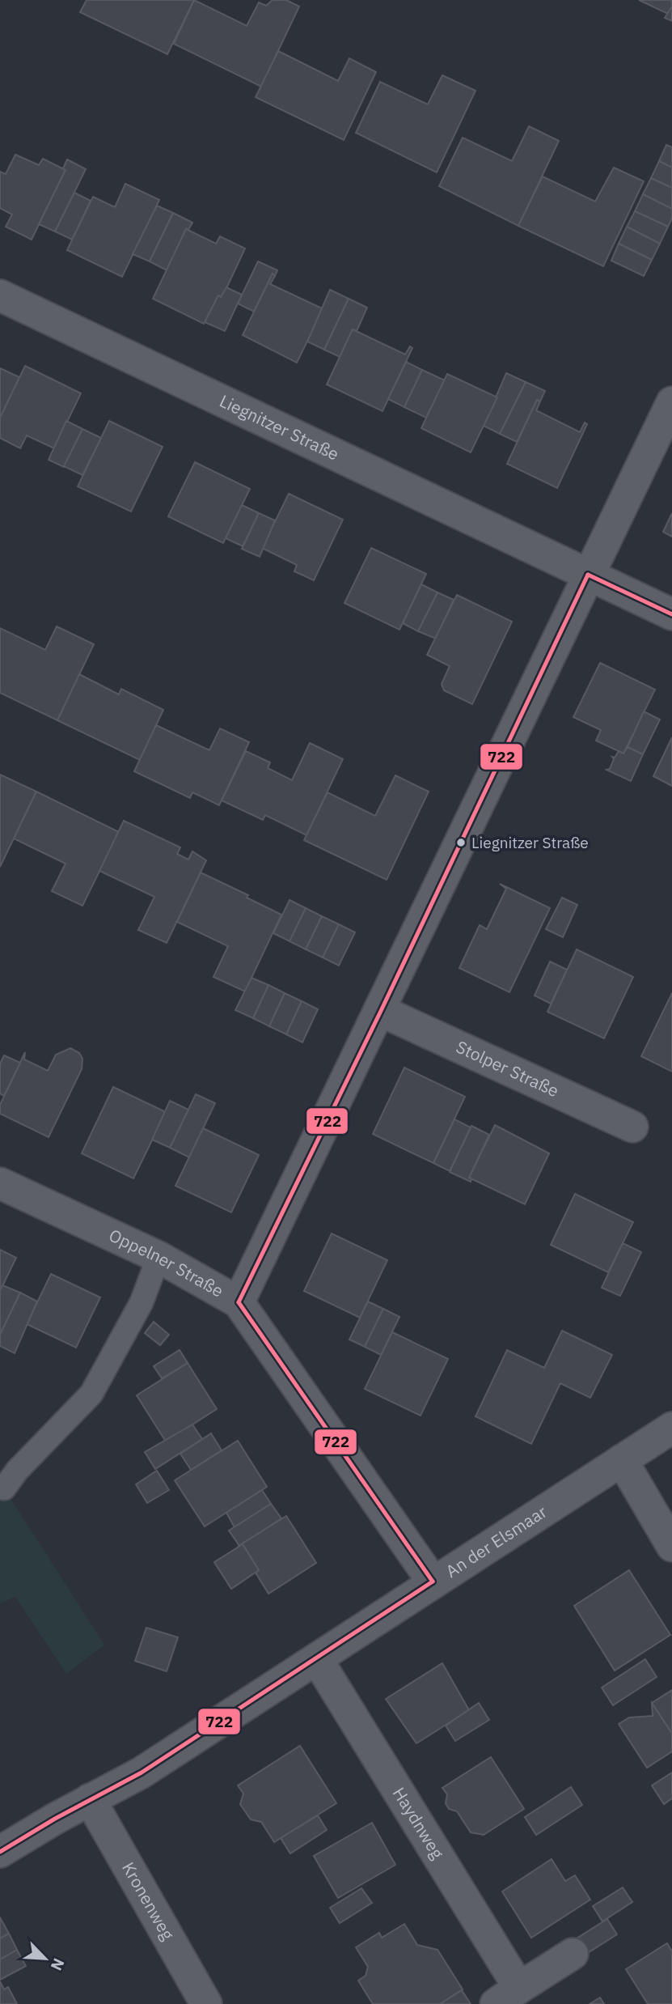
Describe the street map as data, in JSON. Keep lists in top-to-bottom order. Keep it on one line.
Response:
{"streets":{"street":["Liegnitzer Straße","Stolper Straße","Oppelner Straße","An der Elsmaar","Haydnweg","Kronenweg"]},"crossings":[["Oppelner Straße","An der Elsmaar"],["An der Elsmaar","Haydnweg"],["An der Elsmaar","Kronenweg"]],"places":["Liegnitzer Straße"],"lines":["transit line 722"],"north":"bottom right"}
